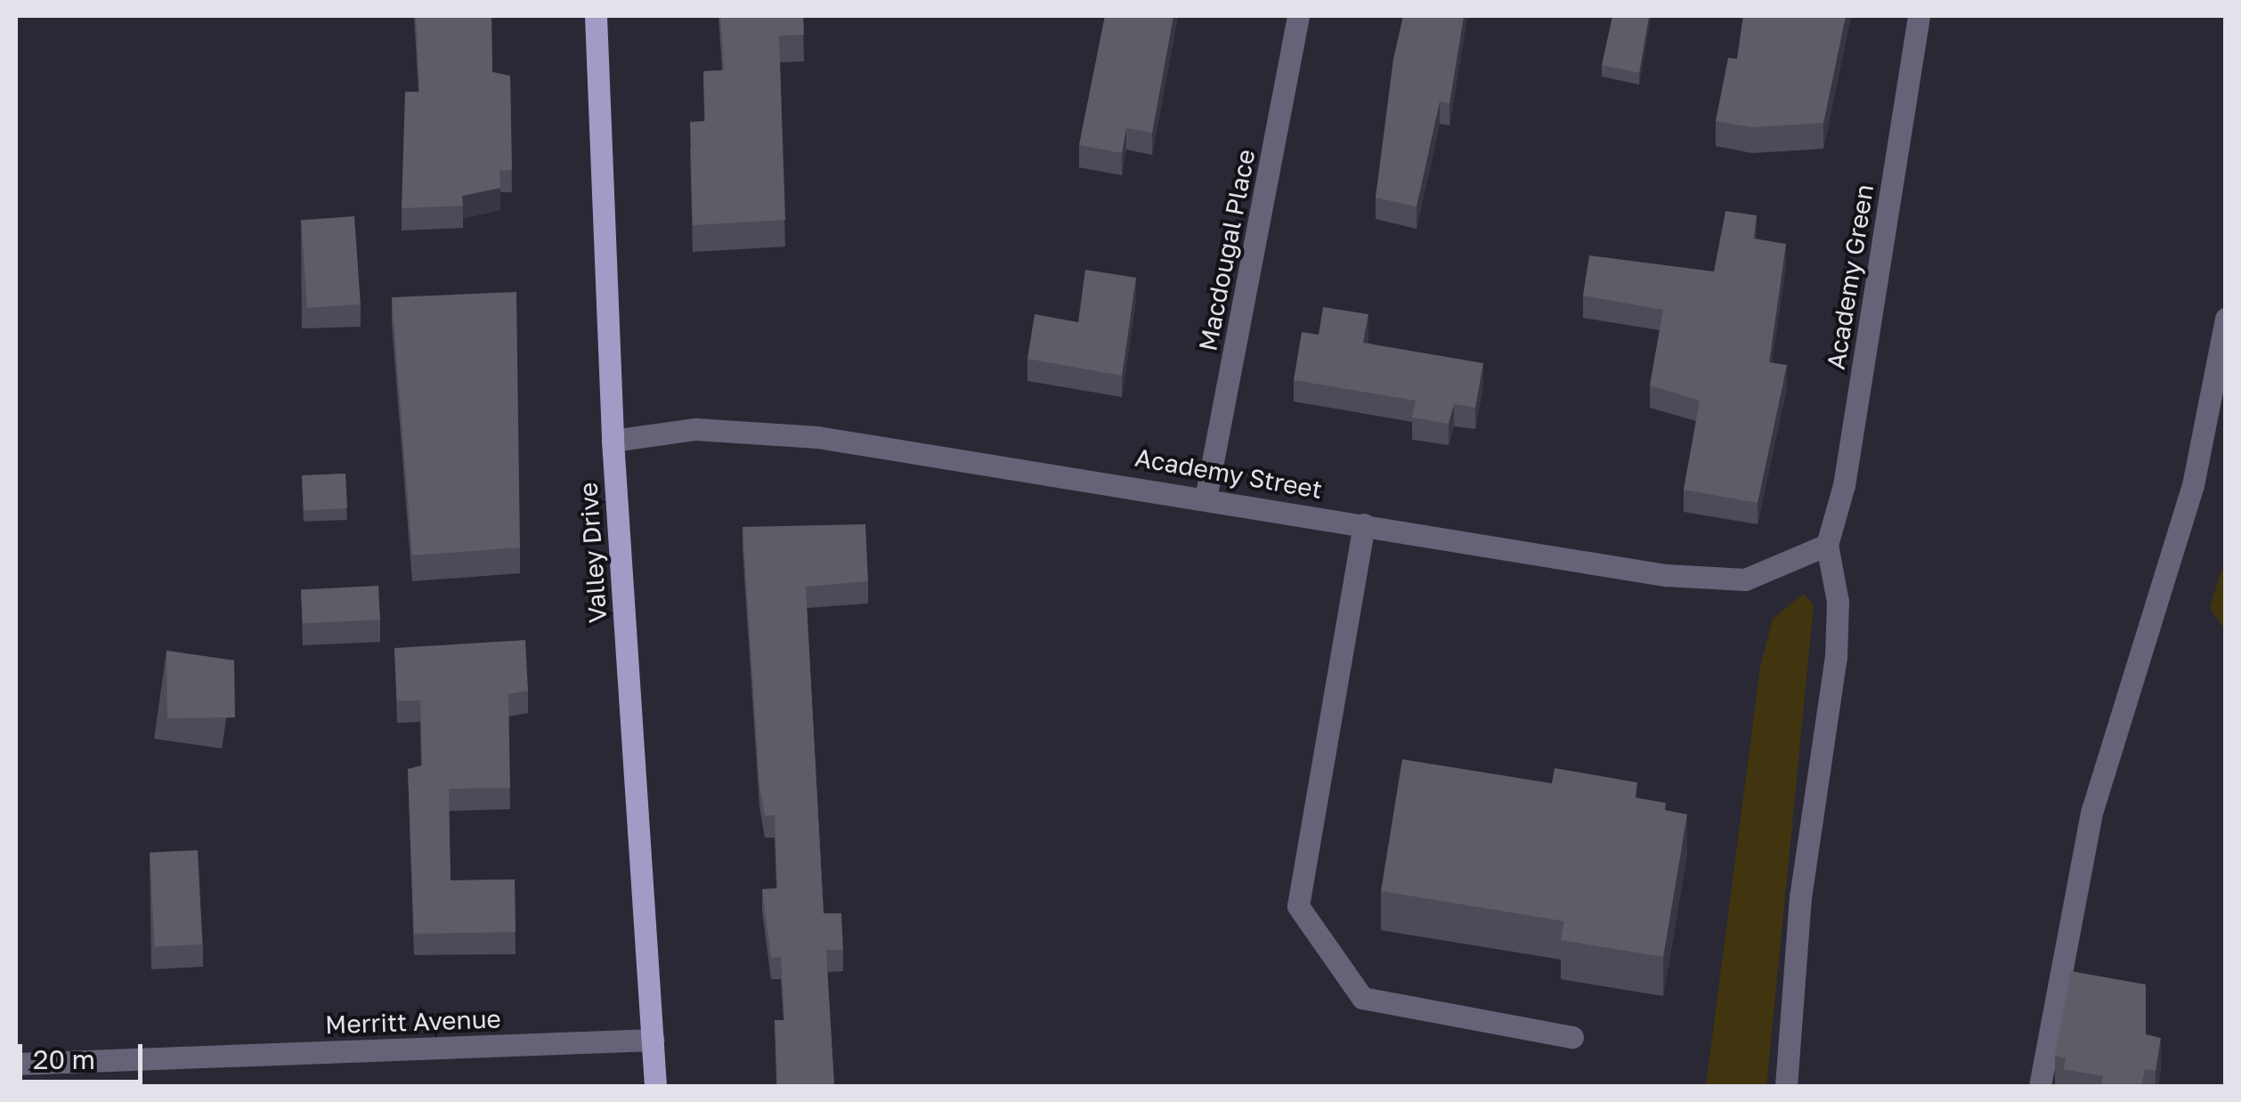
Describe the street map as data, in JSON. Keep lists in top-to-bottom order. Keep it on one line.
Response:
{"streets":{"main road":["Valley Drive"],"street":["Macdougal Place","Academy Green","Academy Street","Merritt Avenue"]},"crossings":[["Macdougal Place","Academy Street"],["Academy Green","Academy Street"],["Academy Street","Valley Drive"],["Valley Drive","Merritt Avenue"]],"scale_bar":"20 m"}
